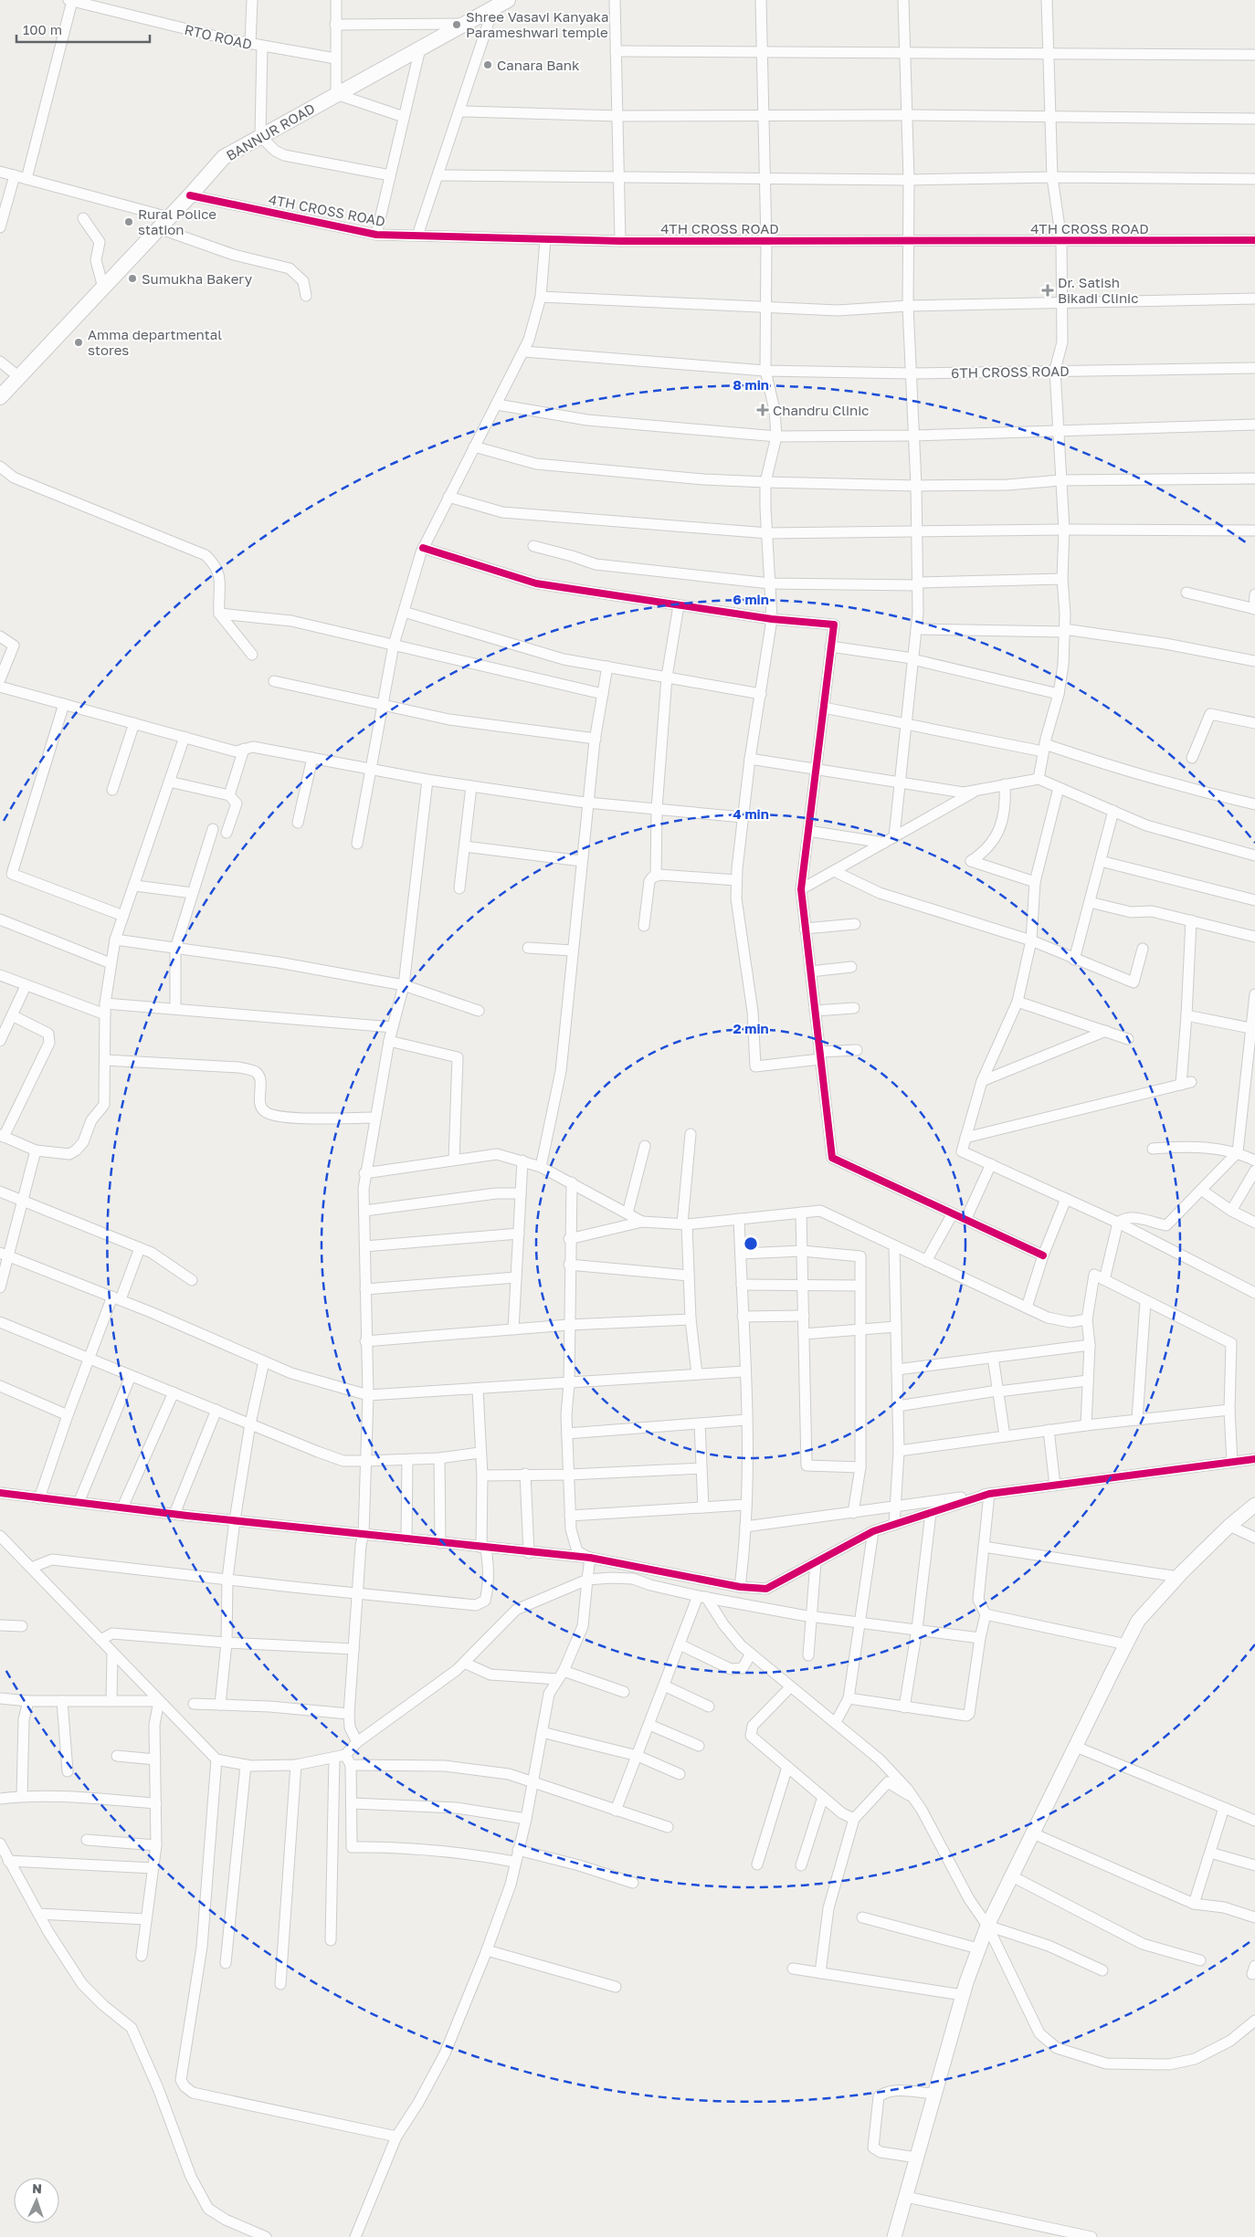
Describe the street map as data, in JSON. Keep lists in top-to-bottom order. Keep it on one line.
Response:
{"streets":{"main road":["BANNUR ROAD"],"street":["RTO ROAD","4TH CROSS ROAD","6TH CROSS ROAD"]},"crossings":[["BANNUR ROAD","4TH CROSS ROAD"]],"places":{"other":["Shree Vasavi Kanyaka Parameshwari temple","Canara Bank","Rural Police station","Sumukha Bakery","Amma departmental stores"],"health":["Dr. Satish Bikadi Clinic","Chandru Clinic"]},"scale_bar":"100 m","north":"top","rings":["8 min","6 min","4 min","2 min"]}
